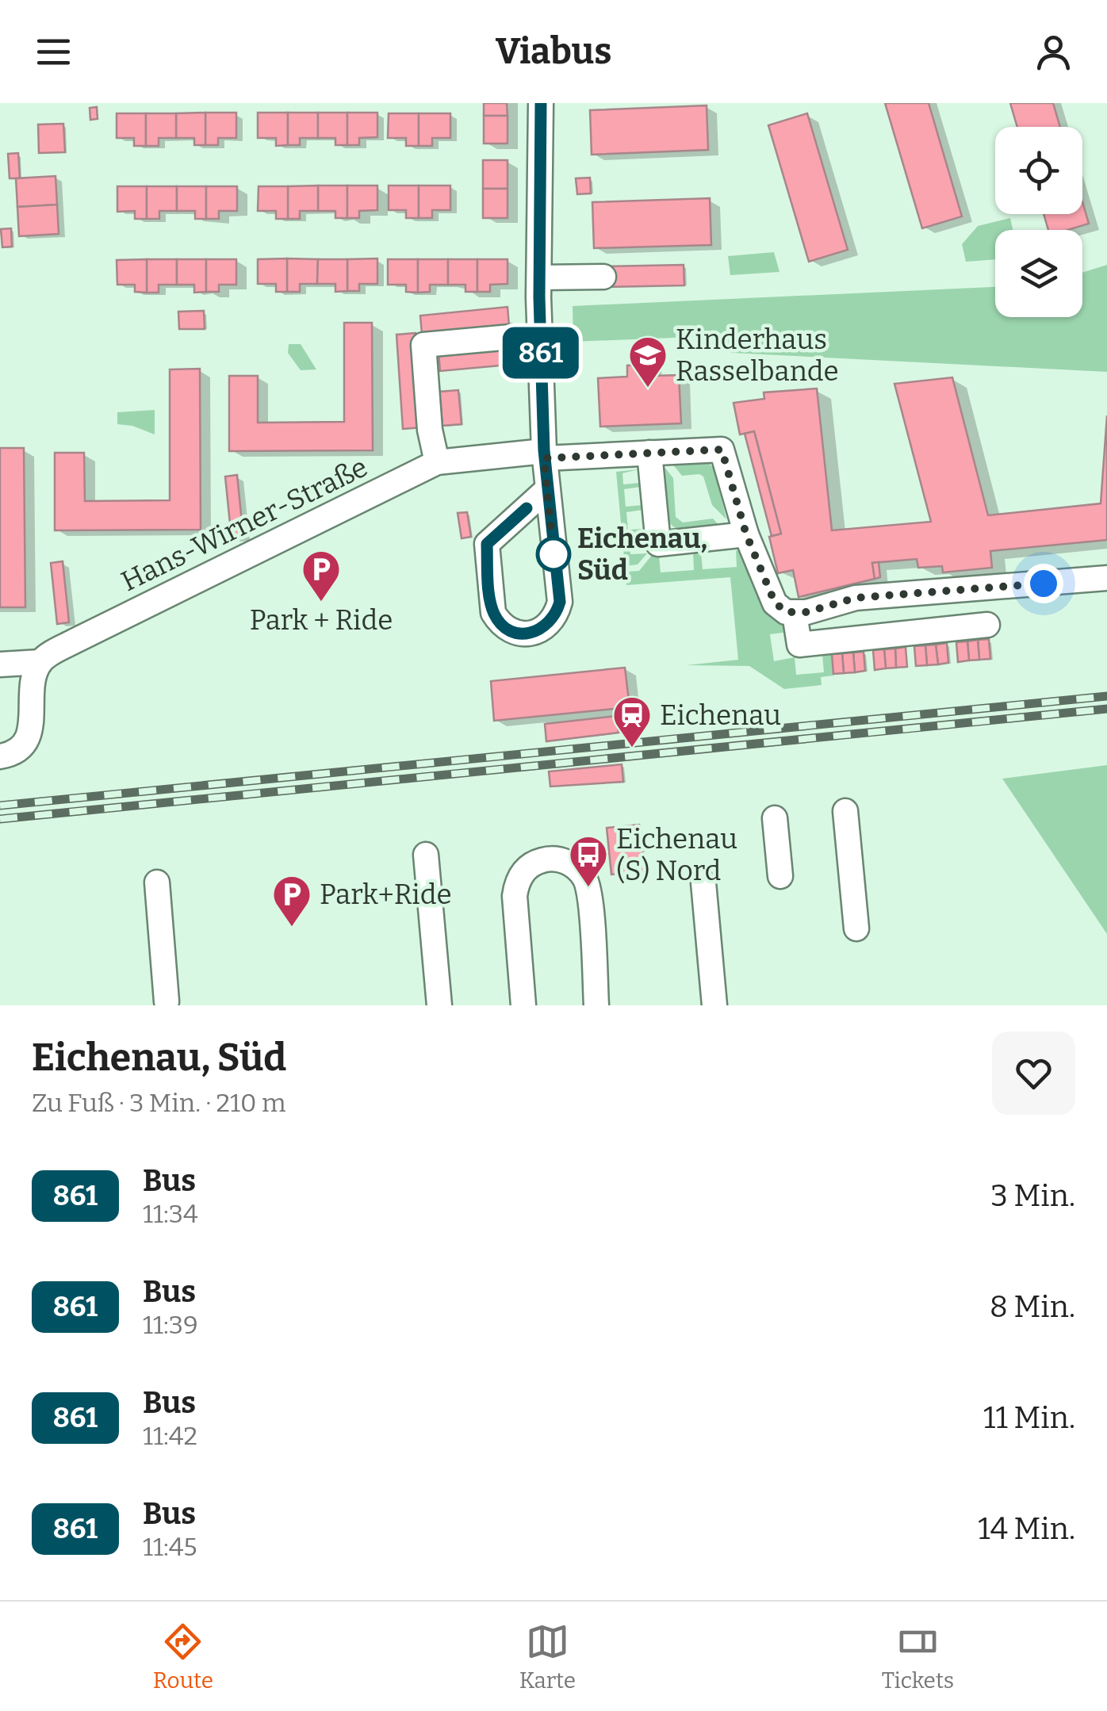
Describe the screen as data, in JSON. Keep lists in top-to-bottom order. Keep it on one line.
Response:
{"streets":{"street":["Hans-Wirner-Straße"]},"places":{"school or university":["Kinderhaus Rasselbande"],"other":["Eichenau, Süd"],"parking":["Park + Ride","Park+Ride"],"station":["Eichenau"],"bus stop":["Eichenau (S) Nord"]},"lines":["bus line 861"],"page":{"header":"Viabus","on_map":"861","heading":["Eichenau, Süd","Zu Fuß · 3 Min. · 210 m"],"list":[{"mark":"861","name":"Bus","note":"11:34","value":"3 Min."},{"mark":"861","name":"Bus","note":"11:39","value":"8 Min."},{"mark":"861","name":"Bus","note":"11:42","value":"11 Min."},{"mark":"861","name":"Bus","note":"11:45","value":"14 Min."}],"tabs":["Route","Karte","Tickets"]}}
